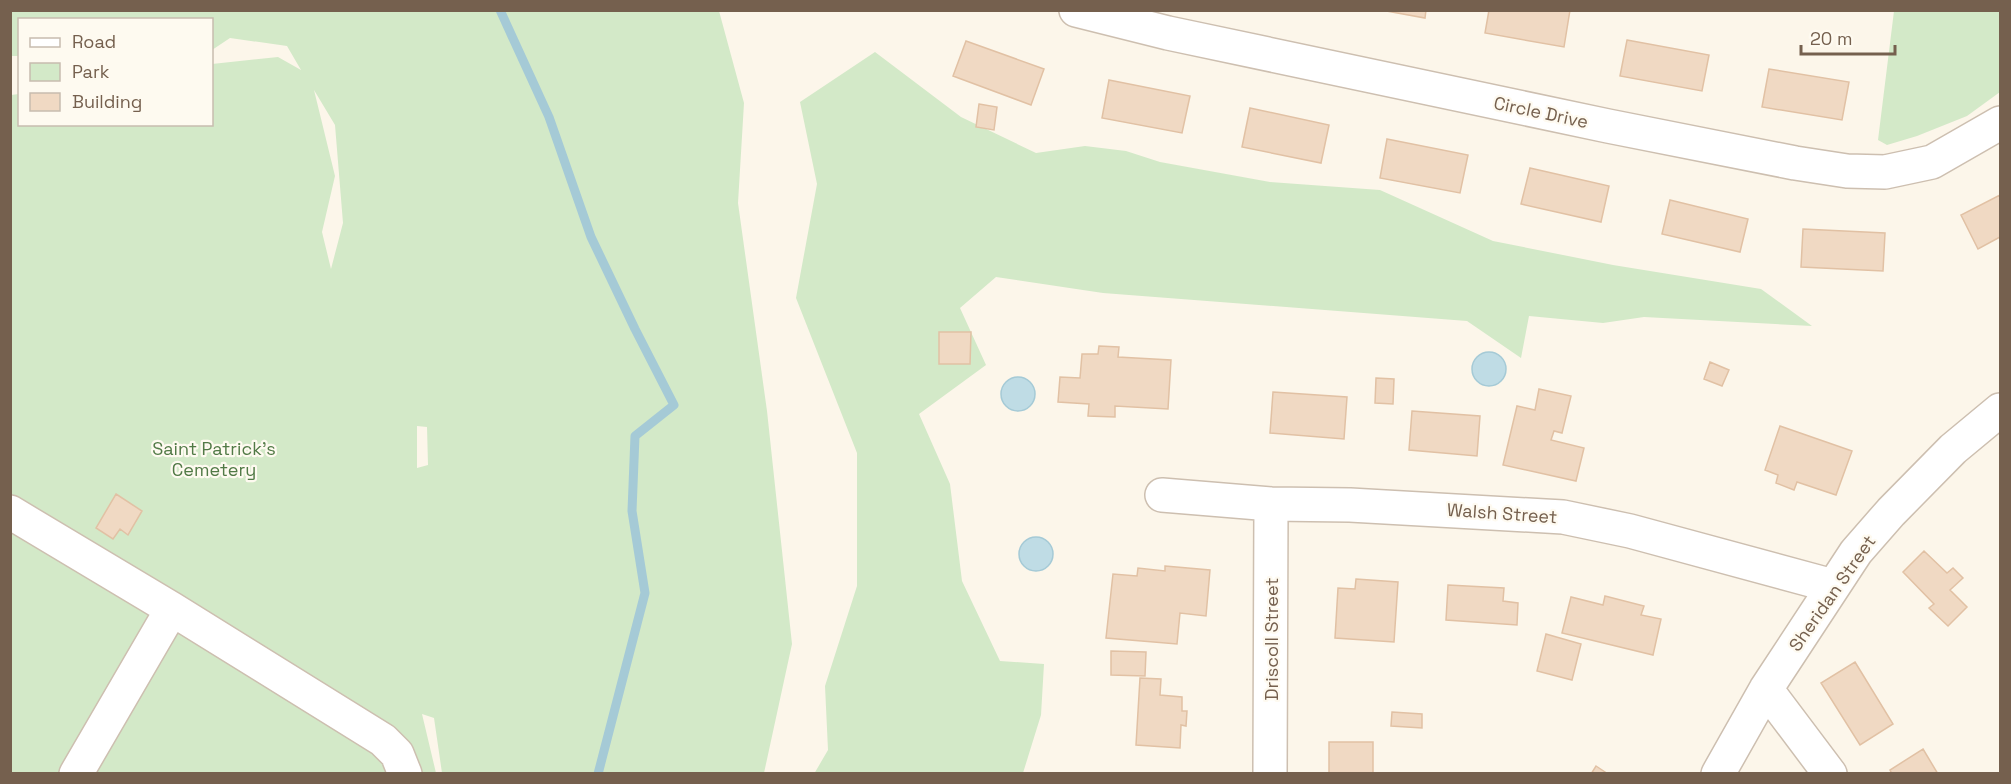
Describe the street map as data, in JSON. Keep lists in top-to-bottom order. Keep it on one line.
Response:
{"streets":{"street":["Circle Drive","Walsh Street","Sheridan Street","Driscoll Street"]},"crossings":[["Walsh Street","Sheridan Street"],["Walsh Street","Driscoll Street"]],"parks":["Saint Patrick's Cemetery"],"legend":["Road","Park","Building"],"scale_bar":"20 m"}
